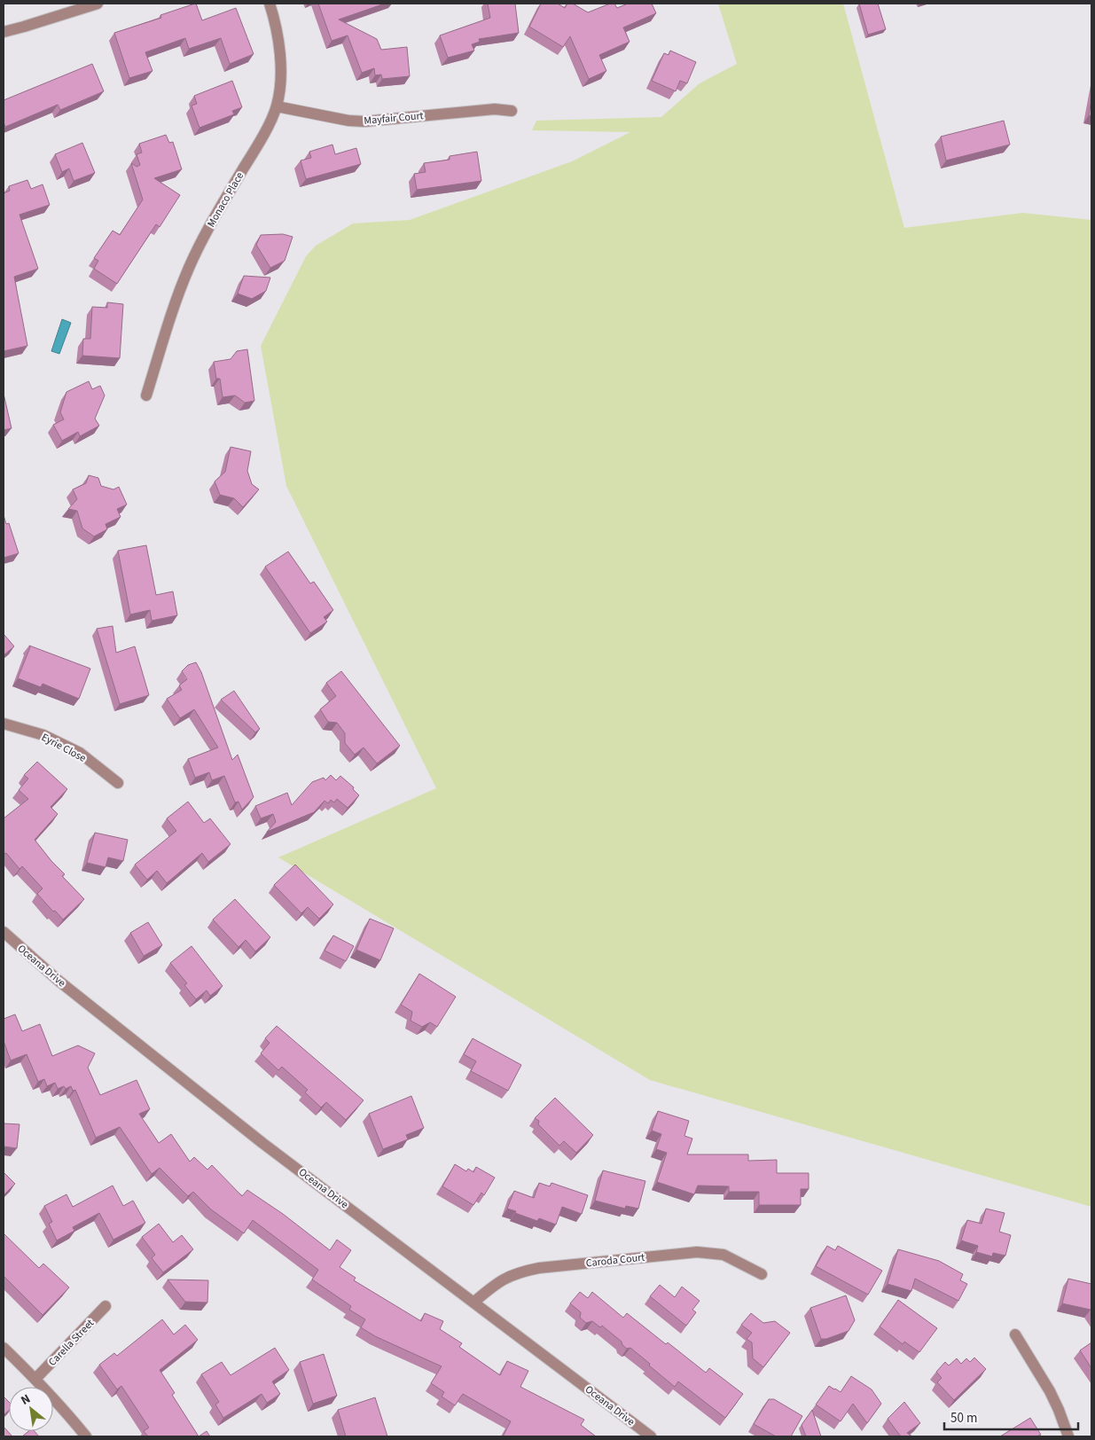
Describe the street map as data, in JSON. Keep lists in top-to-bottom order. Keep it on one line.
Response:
{"streets":{"street":["Mayfair Court","Monaco Place","Eyrie Close","Oceana Drive","Caroda Court","Carella Street"]},"crossings":[["Mayfair Court","Monaco Place"],["Oceana Drive","Caroda Court"]],"scale_bar":"50 m","north":"top left"}
